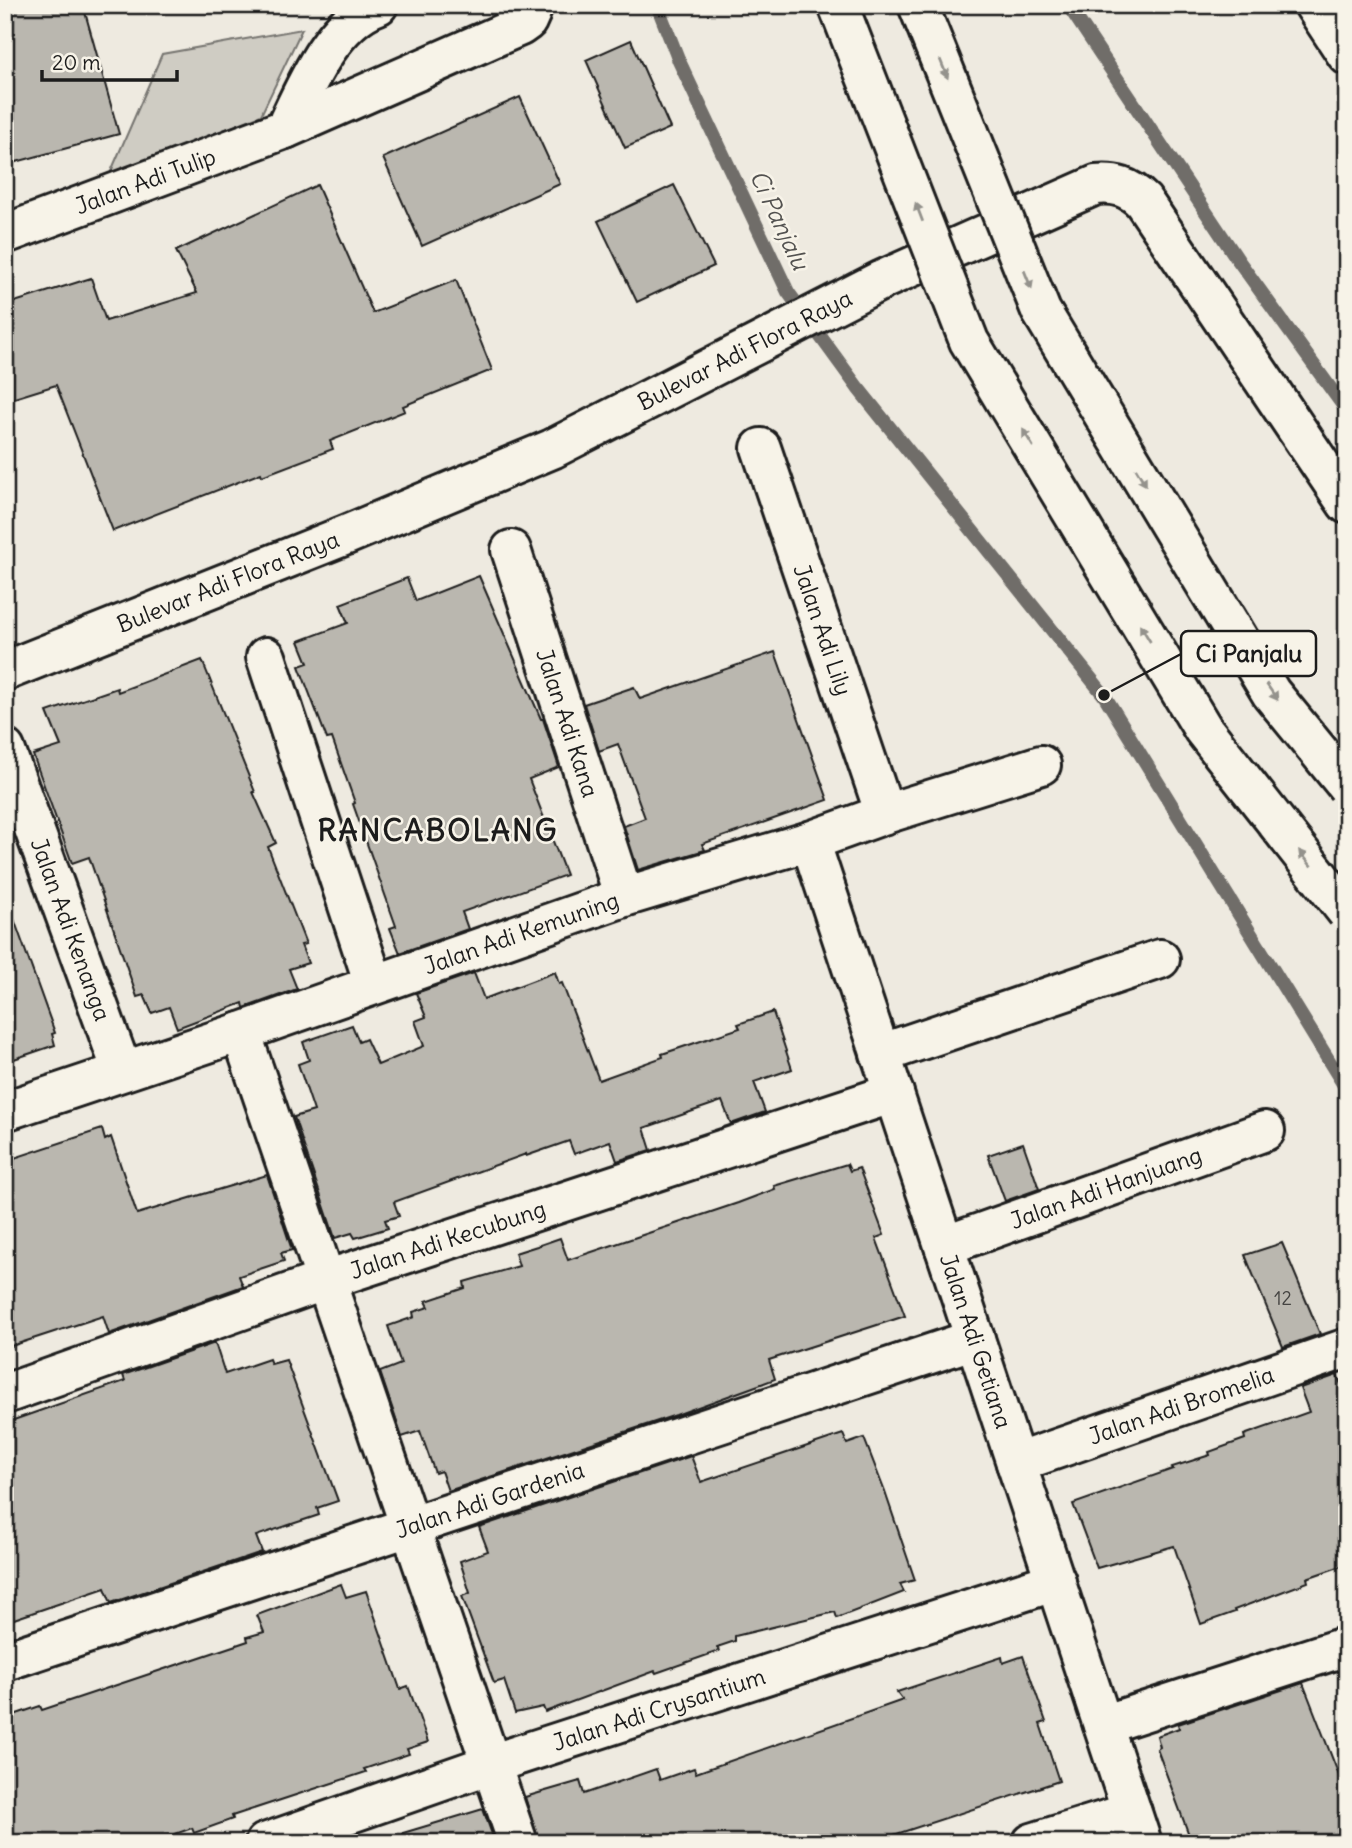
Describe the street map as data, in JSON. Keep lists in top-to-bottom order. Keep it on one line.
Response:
{"streets":{"main road":["Jalan Adi Tulip","Bulevar Adi Flora Raya","Jalan Adi Lily","Jalan Adi Kana","Jalan Adi Kenanga","Jalan Adi Kemuning","Jalan Adi Hanjuang","Jalan Adi Kecubung","Jalan Adi Getiana","Jalan Adi Bromelia","Jalan Adi Gardenia","Jalan Adi Crysantium"]},"crossings":[["Jalan Adi Lily","Jalan Adi Kemuning"],["Jalan Adi Kana","Jalan Adi Kemuning"],["Jalan Adi Kenanga","Jalan Adi Kemuning"],["Jalan Adi Kemuning","Jalan Adi Getiana"],["Jalan Adi Hanjuang","Jalan Adi Getiana"],["Jalan Adi Kecubung","Jalan Adi Getiana"],["Jalan Adi Getiana","Jalan Adi Bromelia"],["Jalan Adi Getiana","Jalan Adi Gardenia"],["Jalan Adi Getiana","Jalan Adi Crysantium"]],"districts":["RANCABOLANG"],"water":["Ci Panjalu"],"places":["Ci Panjalu"],"house_numbers":["12"],"scale_bar":"20 m"}
